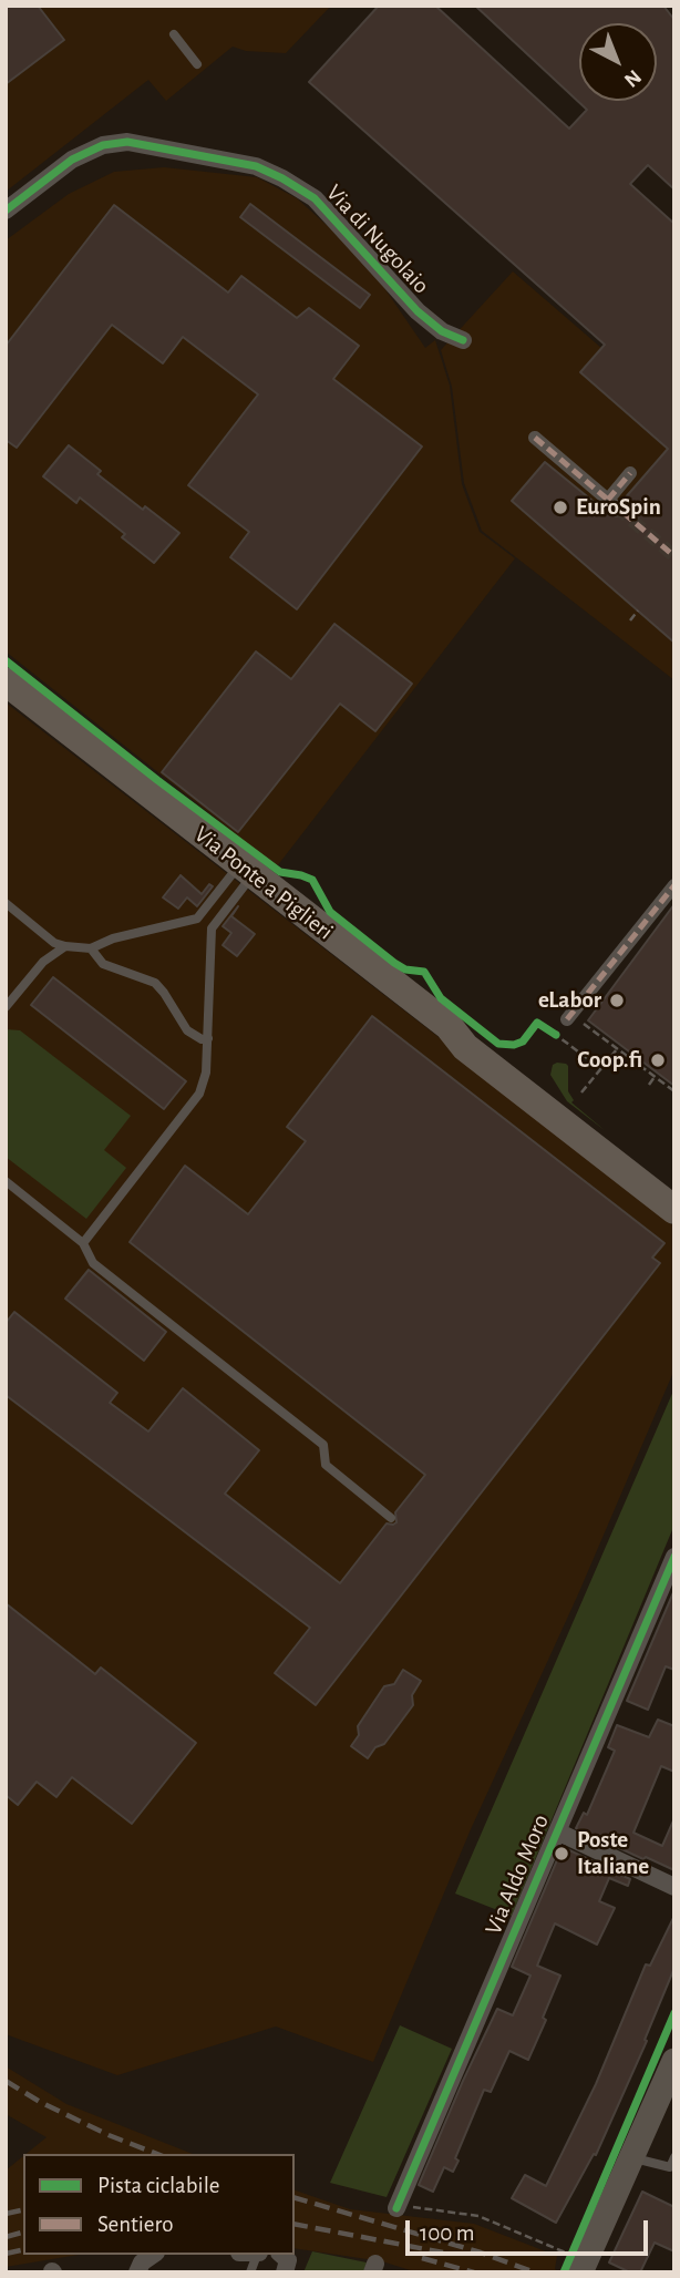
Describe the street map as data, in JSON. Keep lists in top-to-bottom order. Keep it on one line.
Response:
{"streets":{"main road":["Via Ponte a Piglieri"],"street":["Via di Nugolaio","Via Aldo Moro"]},"places":["EuroSpin","eLabor","Coop.fi","Poste Italiane"],"legend":["Pista ciclabile","Sentiero"],"scale_bar":"100 m","north":"bottom right"}
